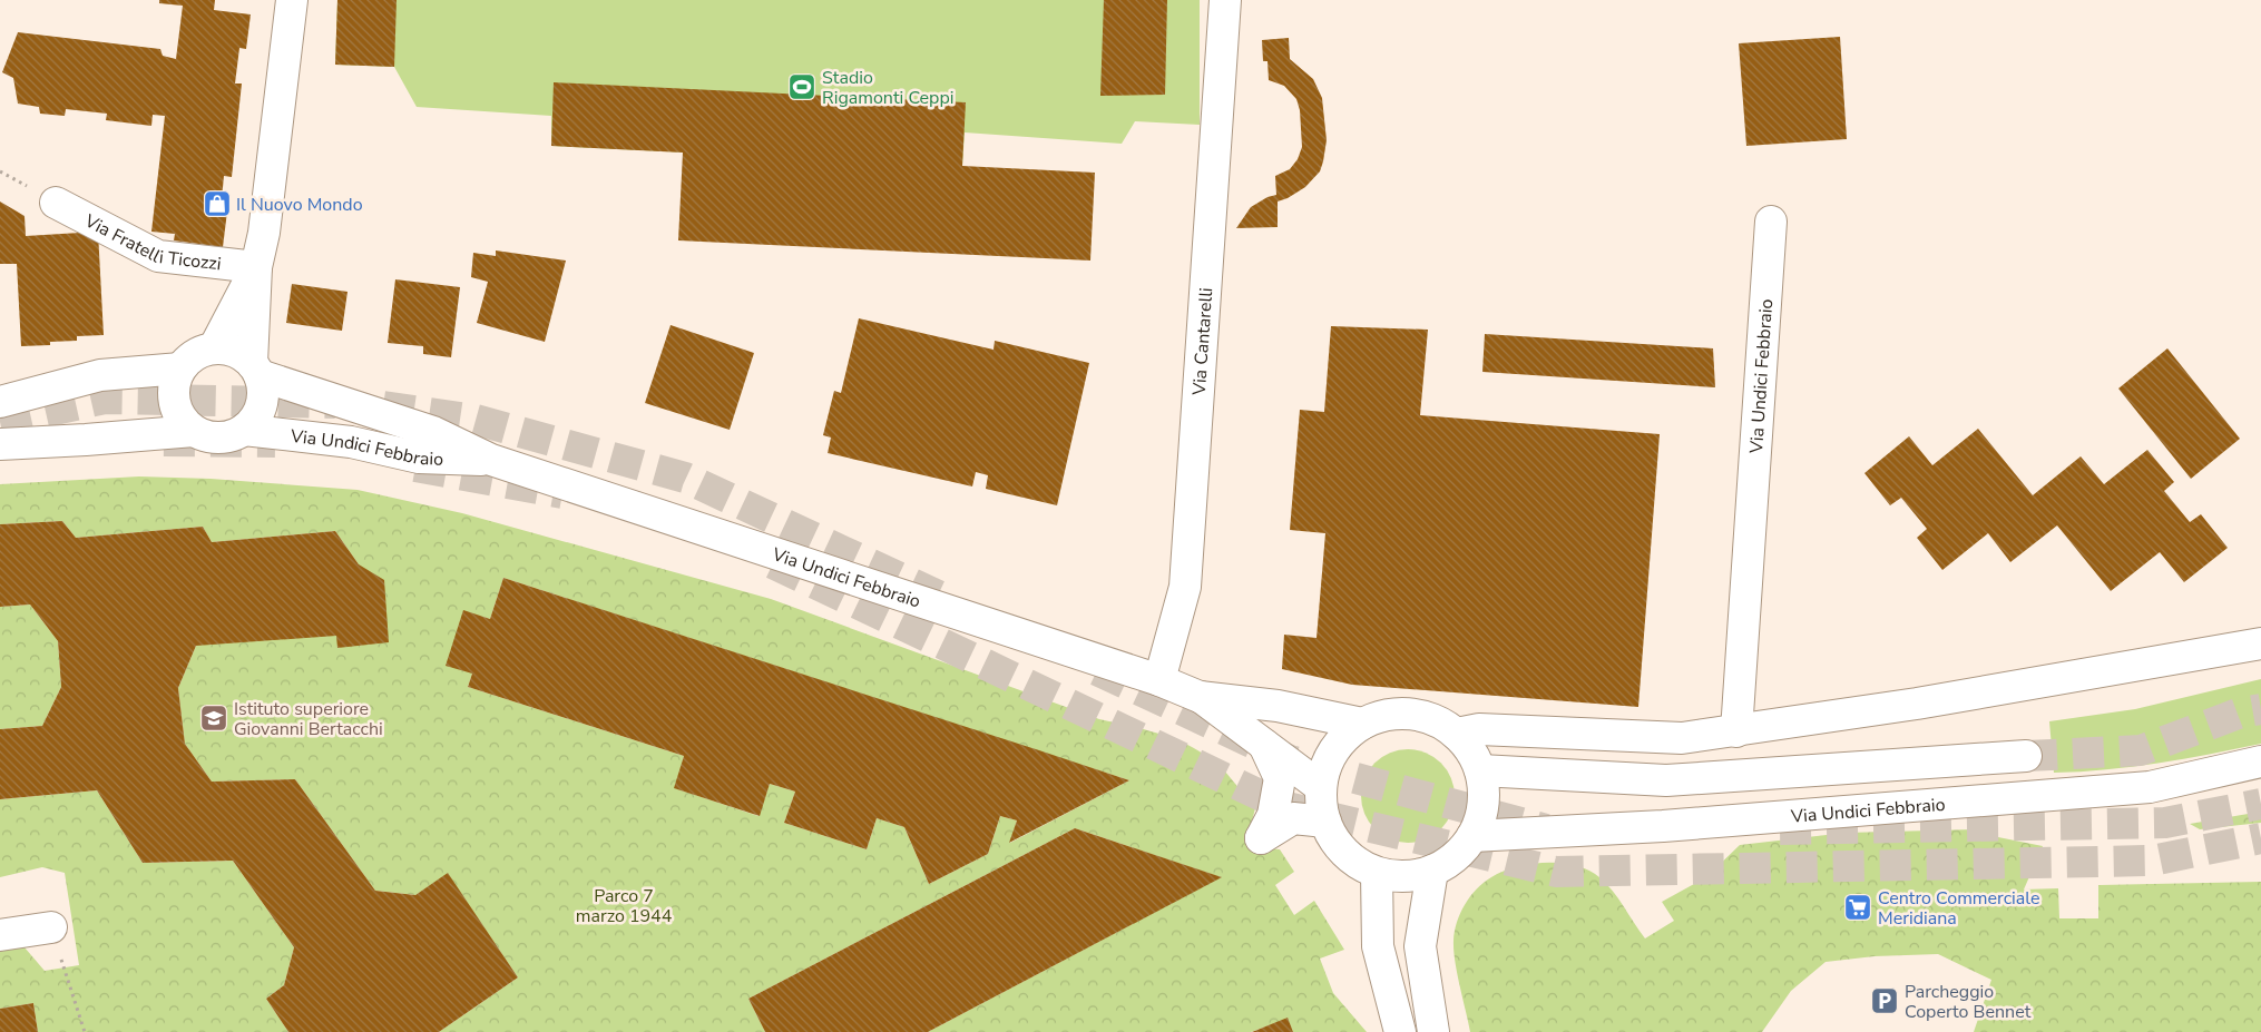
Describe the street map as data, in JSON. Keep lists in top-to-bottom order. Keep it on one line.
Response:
{"streets":{"main road":["Via Fratelli Ticozzi","Via Cantarelli","Via Undici Febbraio"]},"crossings":[["Via Cantarelli","Via Undici Febbraio"]],"parks":["Parco 7 marzo 1944"],"places":{"sports":["Stadio Rigamonti Ceppi"],"shop":["Il Nuovo Mondo"],"school or university":["Istituto superiore Giovanni Bertacchi"],"supermarket":["Centro Commerciale Meridiana"],"parking":["Parcheggio Coperto Bennet"]}}
